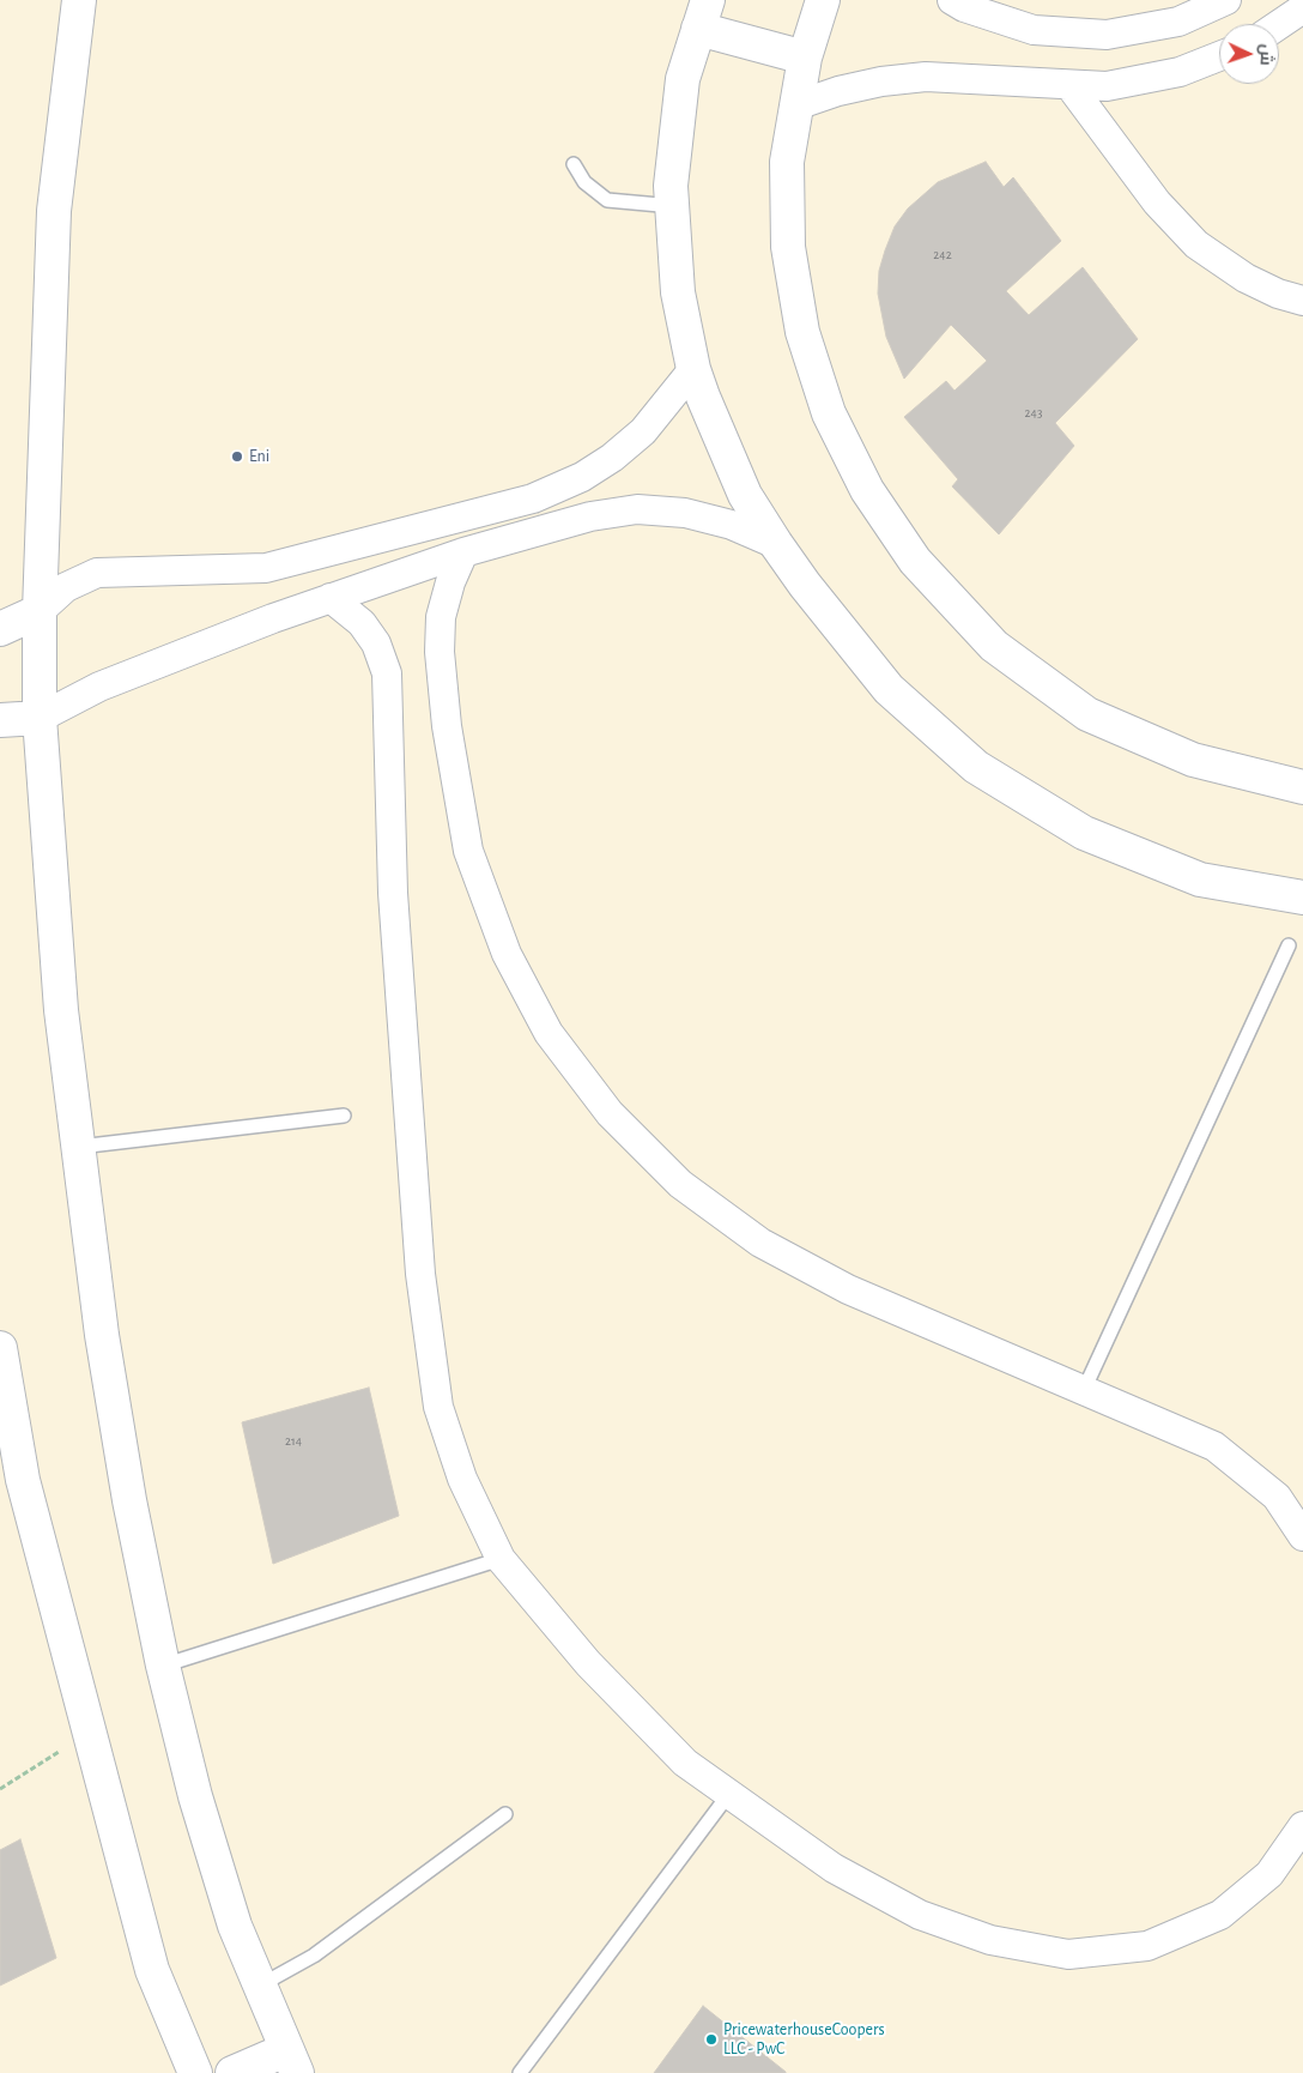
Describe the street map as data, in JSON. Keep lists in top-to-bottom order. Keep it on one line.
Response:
{"places":["Eni","PricewaterhouseCoopers LLC - PwC"],"house_numbers":["242","243","214"],"north":"right"}
